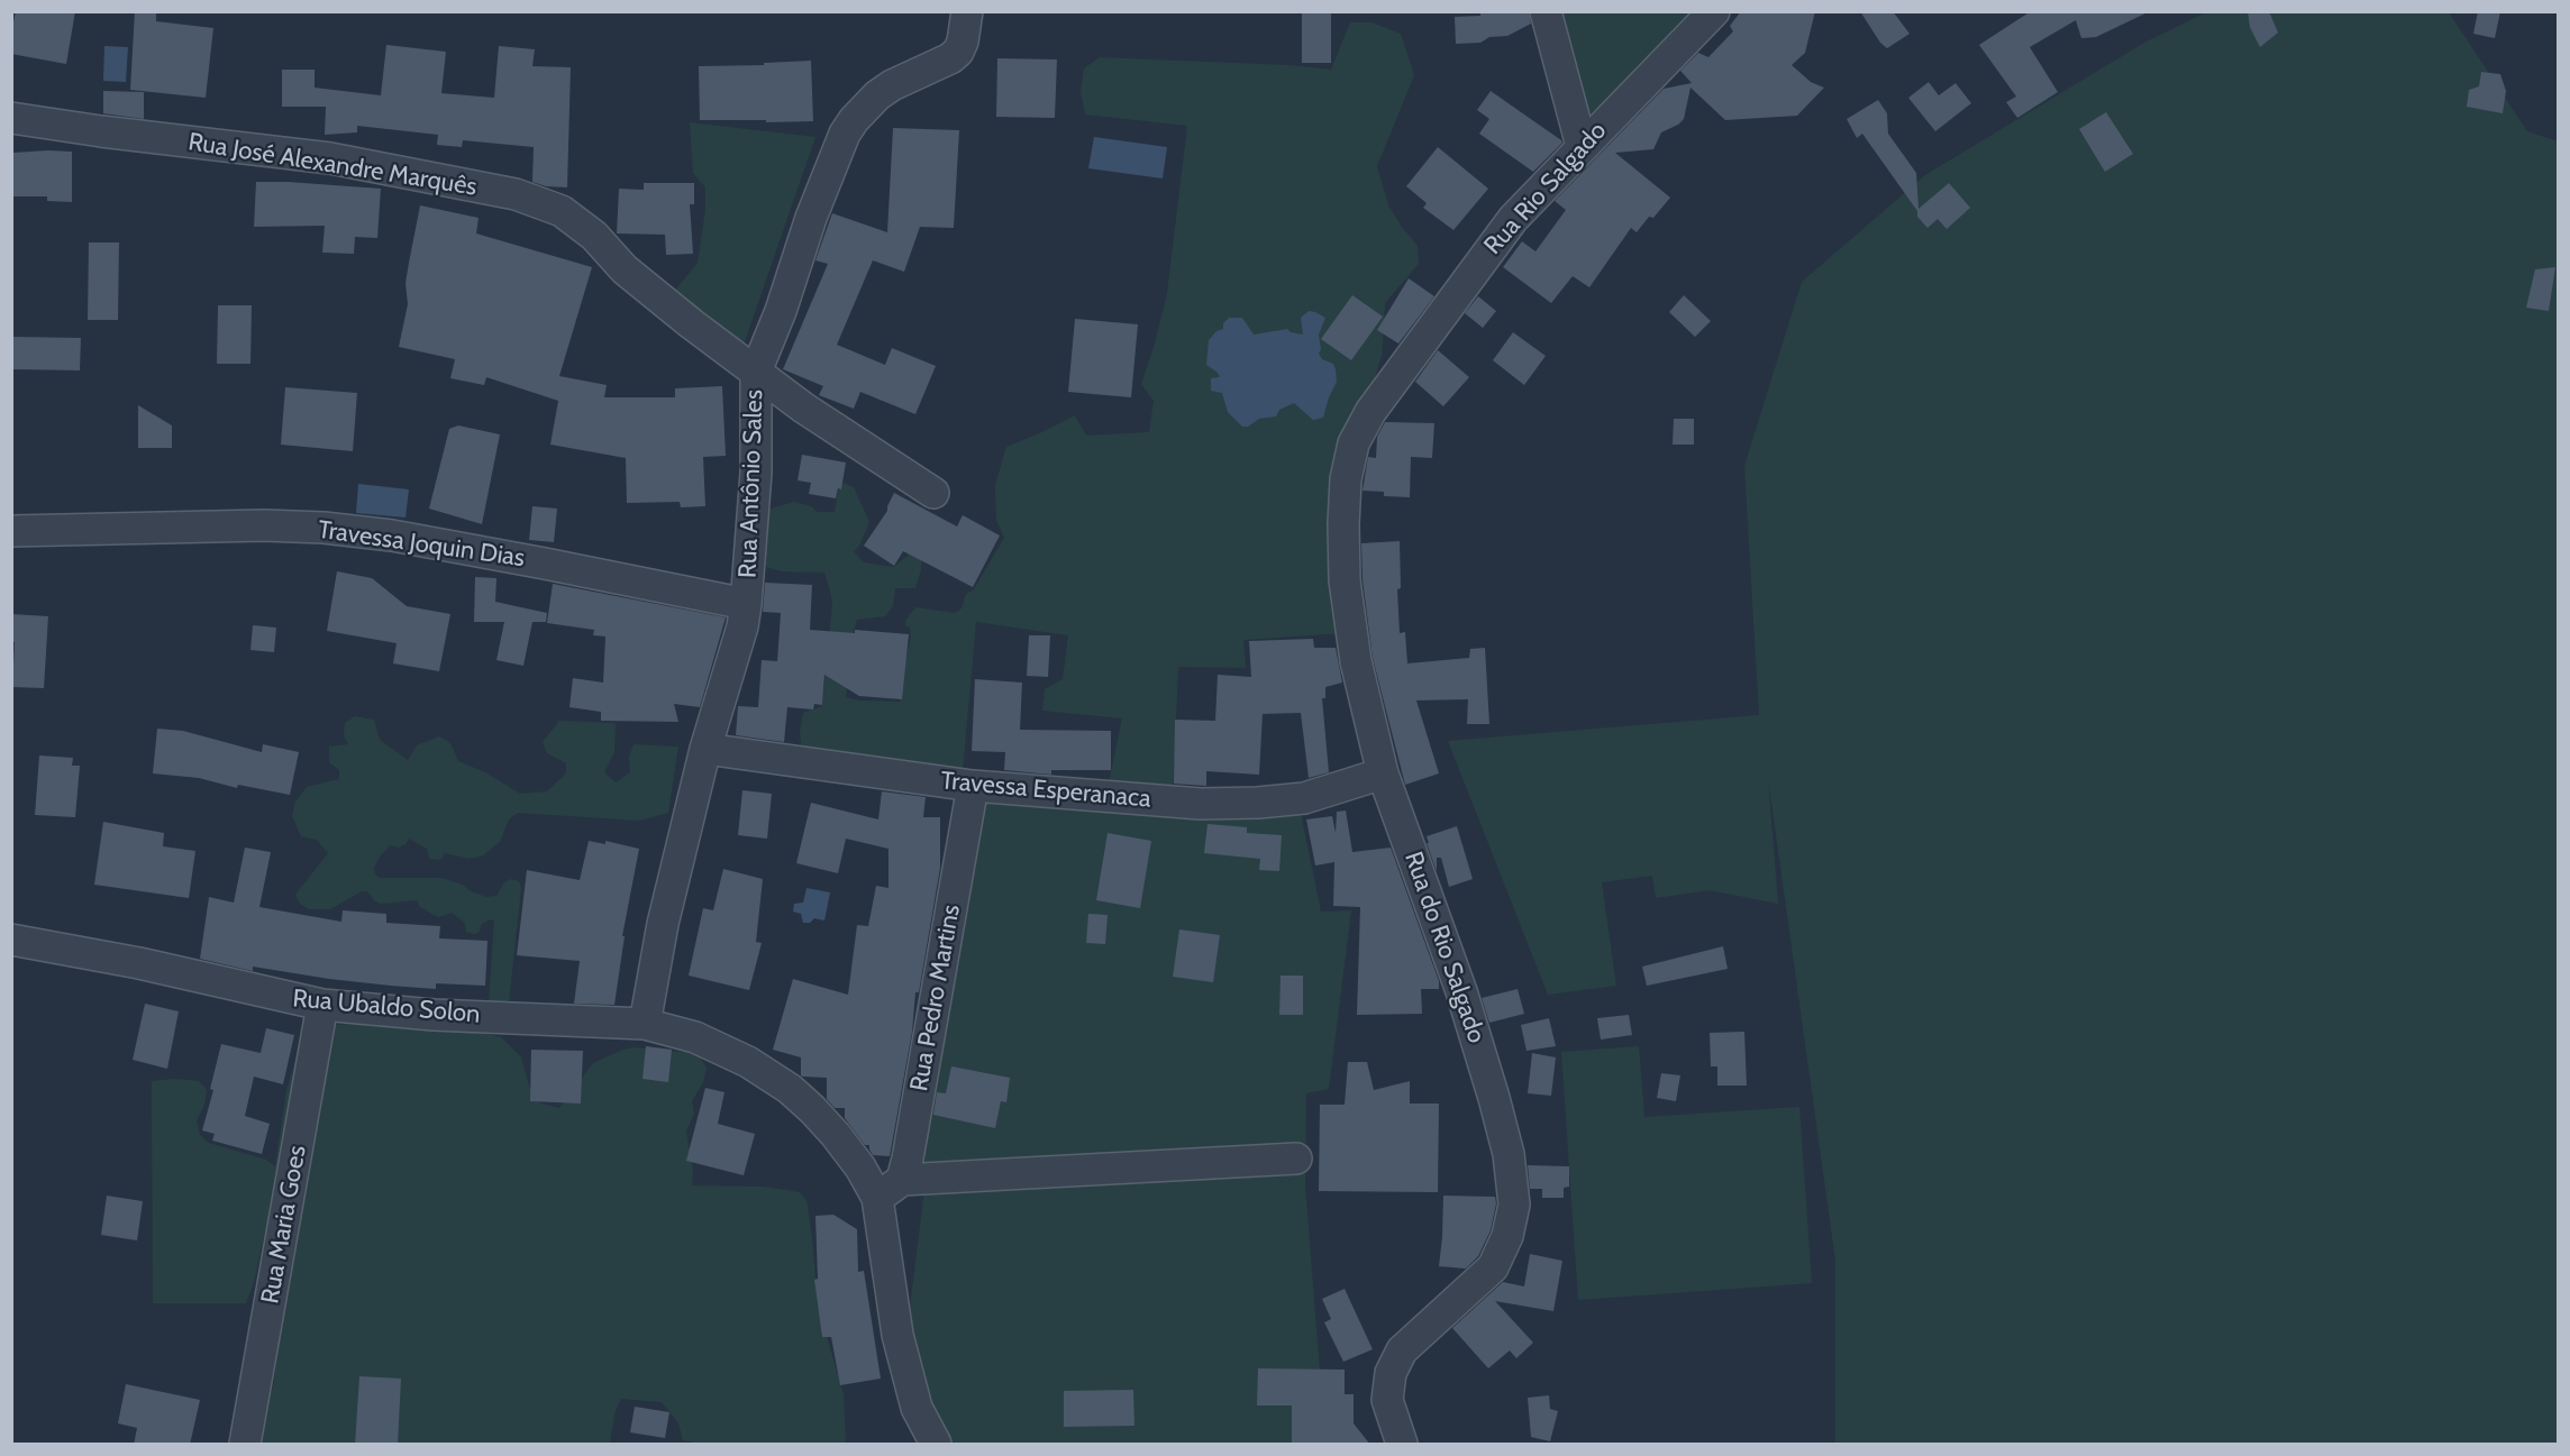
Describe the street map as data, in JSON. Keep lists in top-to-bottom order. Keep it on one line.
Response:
{"streets":{"street":["Rua José Alexandre Marquês","Rua Rio Salgado","Rua Antônio Sales","Travessa Joquin Dias","Travessa Esperanaca","Rua do Rio Salgado","Rua Pedro Martins","Rua Ubaldo Solon","Rua Maria Goes"]},"crossings":[["Rua José Alexandre Marquês","Rua Antônio Sales"],["Rua Rio Salgado","Rua do Rio Salgado"],["Rua Antônio Sales","Travessa Joquin Dias"],["Rua Antônio Sales","Travessa Esperanaca"],["Rua Antônio Sales","Rua Ubaldo Solon"],["Travessa Esperanaca","Rua do Rio Salgado"],["Travessa Esperanaca","Rua Pedro Martins"],["Rua Ubaldo Solon","Rua Maria Goes"]]}
